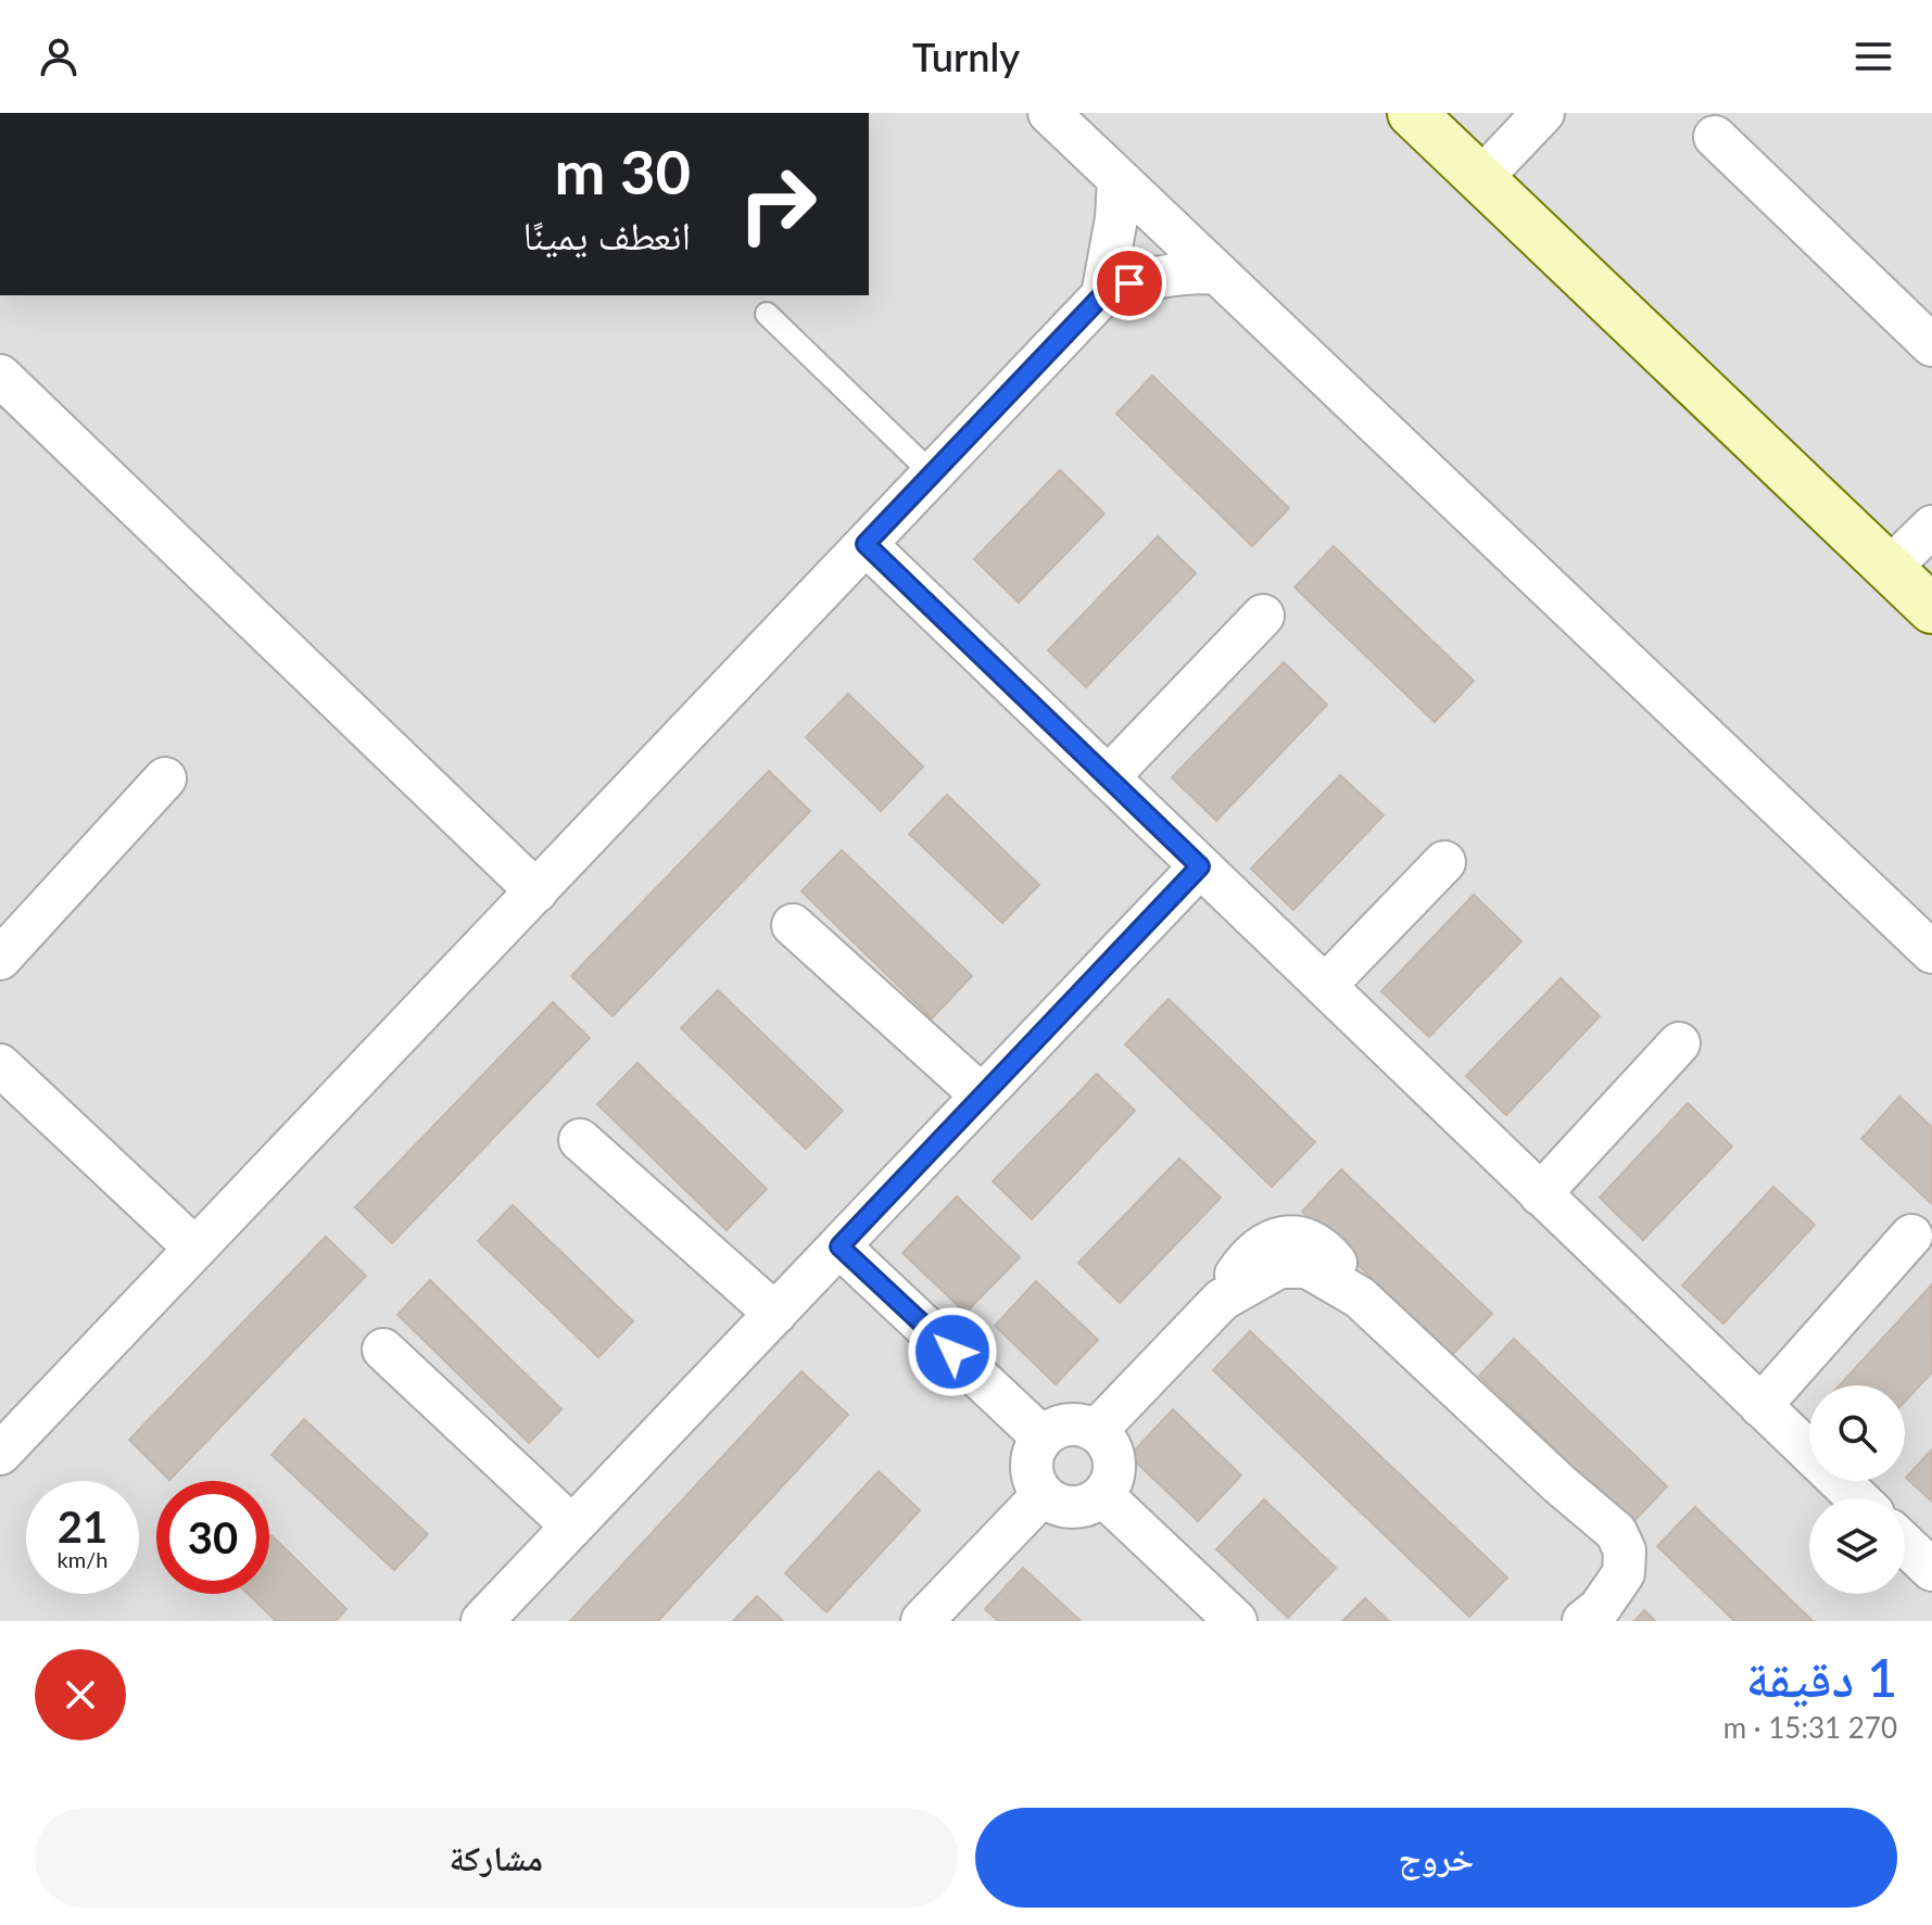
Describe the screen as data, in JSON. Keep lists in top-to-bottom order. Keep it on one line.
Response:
{"page":{"header":"Turnly","turn":["30 m","انعطف يمينًا"],"speed":"21 km/h","limit":"30","heading":["1 دقيقة","270 m · 15:31"],"buttons":["خروج","مشاركة"]}}
